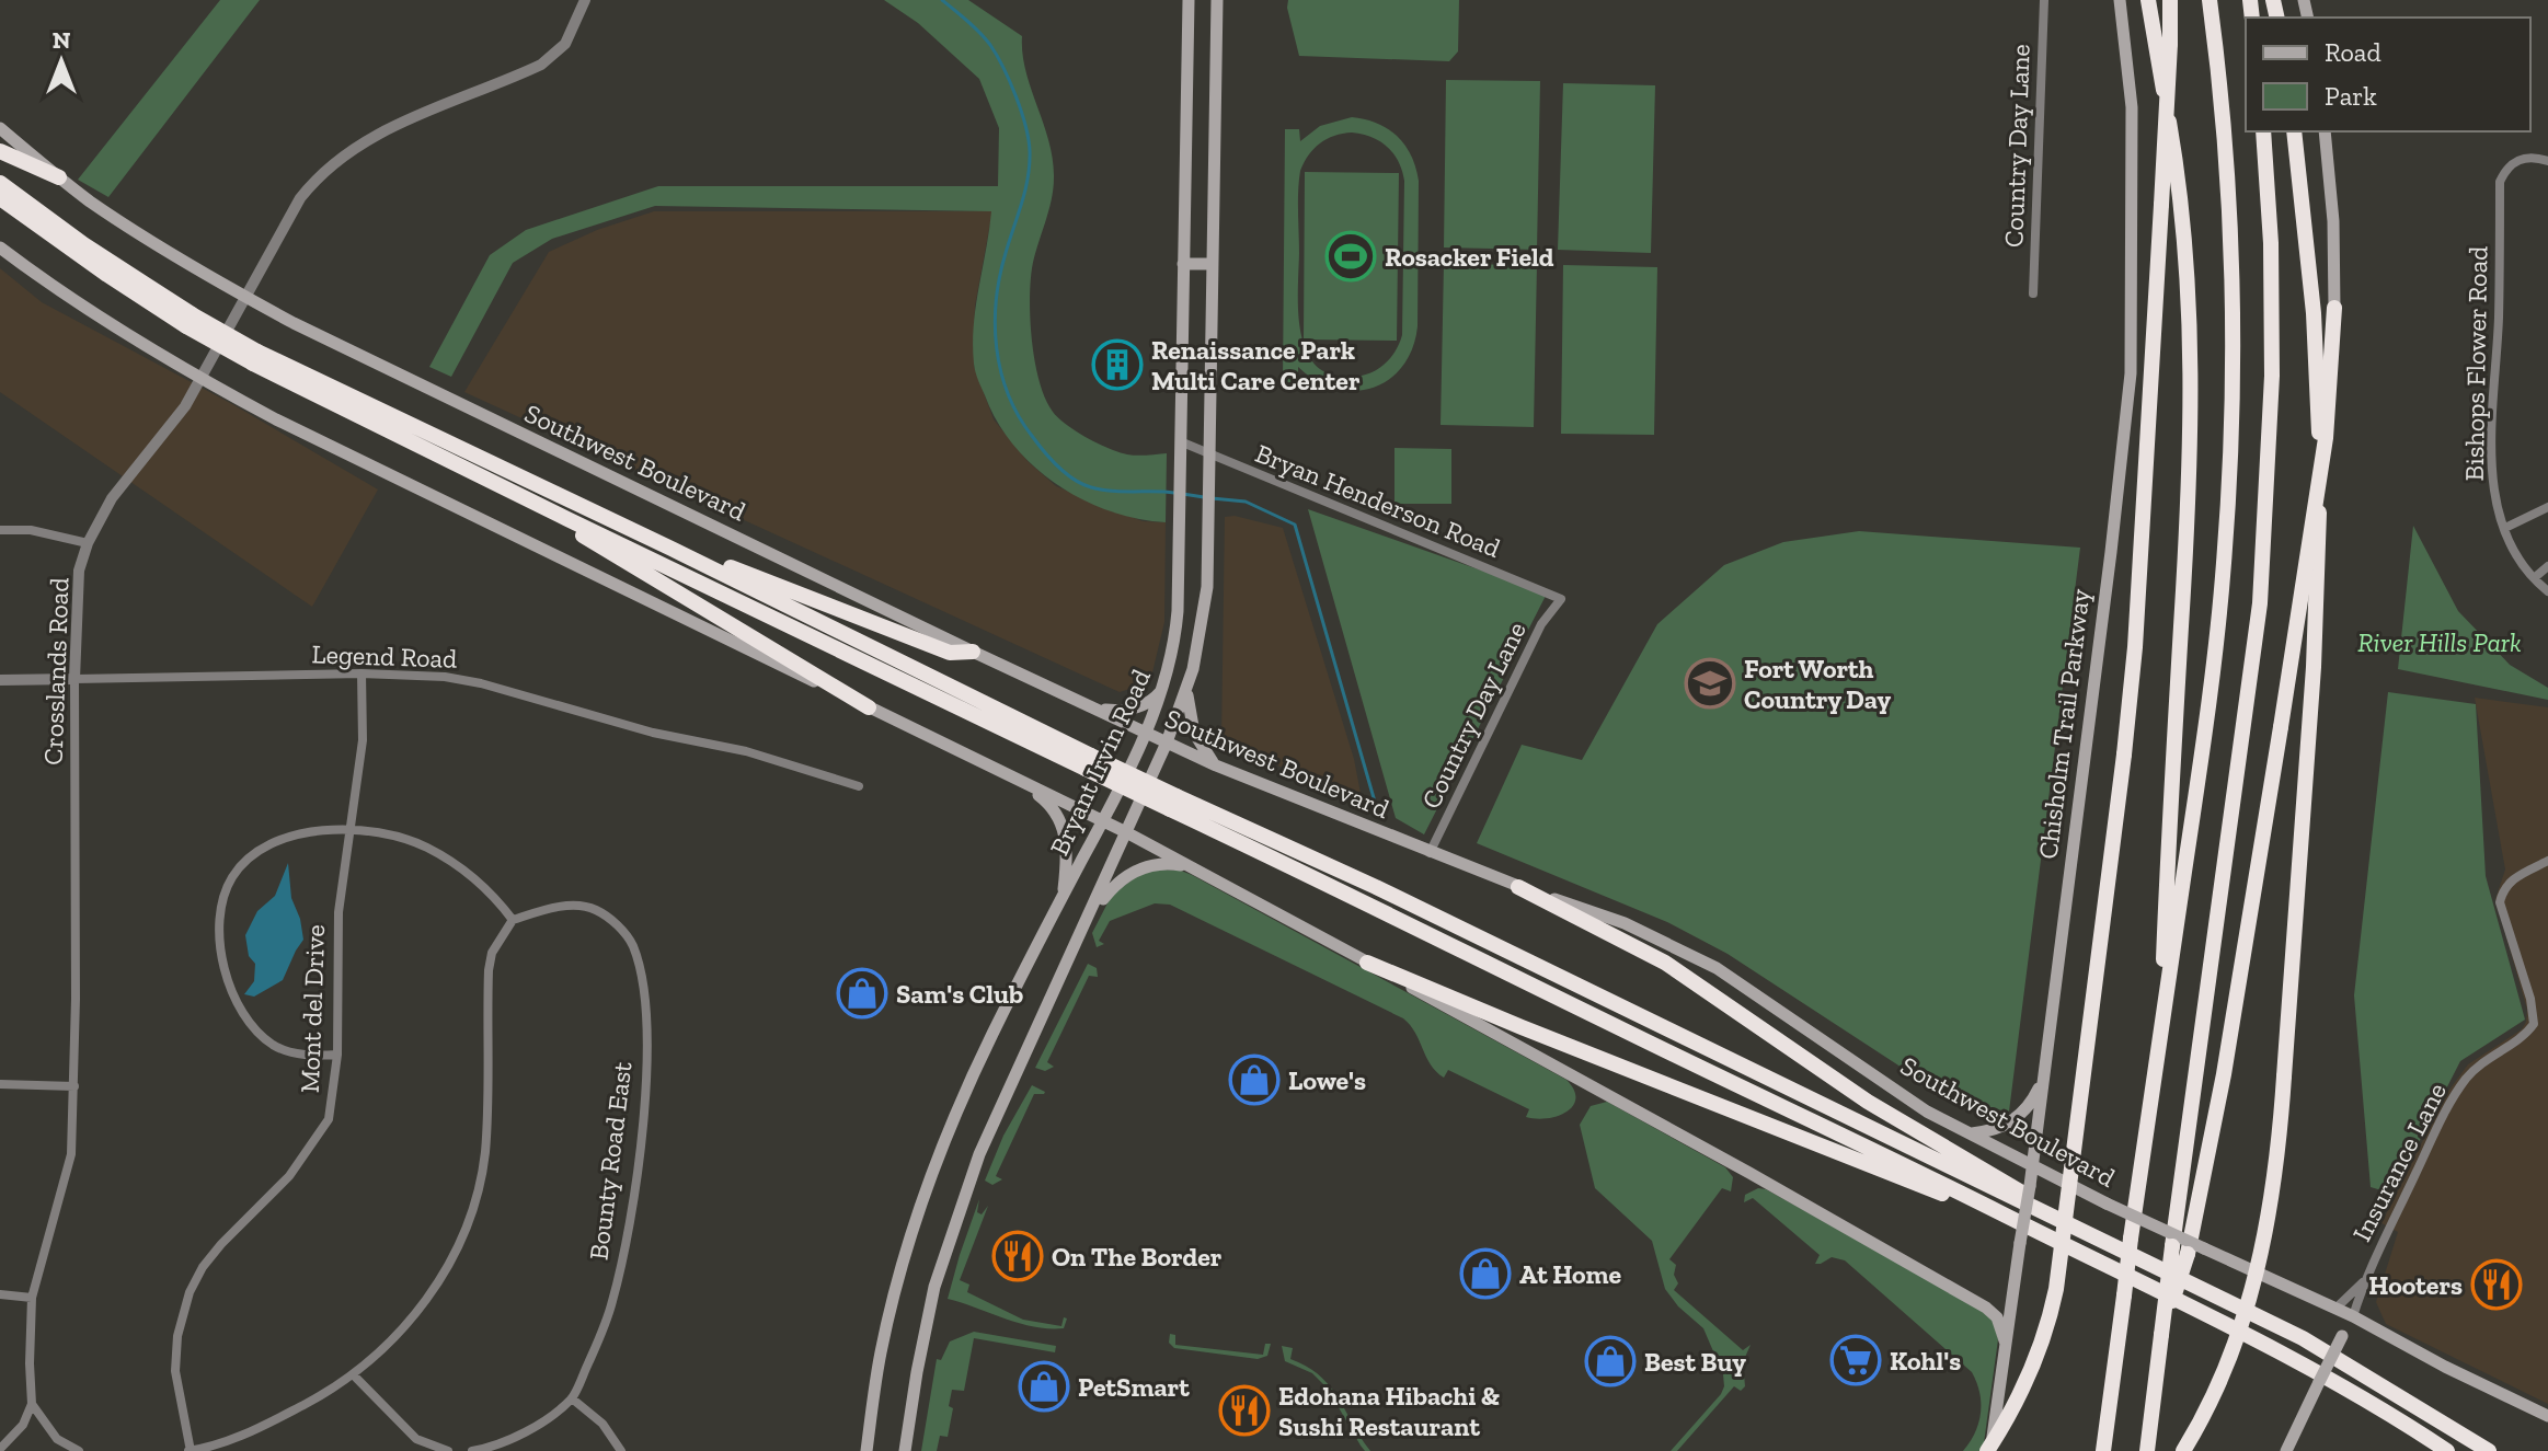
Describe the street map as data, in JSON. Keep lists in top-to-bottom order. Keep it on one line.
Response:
{"streets":{"main road":["Southwest Boulevard","Chisholm Trail Parkway","Bryant Irvin Road"],"street":["Country Day Lane","Bishops Flower Road","Bryan Henderson Road","Legend Road","Crosslands Road","Mont del Drive","Bounty Road East","Insurance Lane"]},"crossings":[["Country Day Lane","Southwest Boulevard"],["Country Day Lane","Bryan Henderson Road"],["Southwest Boulevard","Crosslands Road"],["Southwest Boulevard","Chisholm Trail Parkway"],["Southwest Boulevard","Bryant Irvin Road"],["Southwest Boulevard","Insurance Lane"],["Bryan Henderson Road","Bryant Irvin Road"],["Legend Road","Crosslands Road"],["Legend Road","Mont del Drive"]],"parks":["River Hills Park"],"places":{"sports":["Rosacker Field"],"building":["Renaissance Park Multi Care Center"],"school or university":["Fort Worth Country Day"],"shop":["Sam's Club","Lowe's","At Home","Best Buy","PetSmart"],"restaurant":["On The Border","Hooters","Edohana Hibachi & Sushi Restaurant"],"supermarket":["Kohl's"]},"legend":["Road","Park"],"north":"top"}
